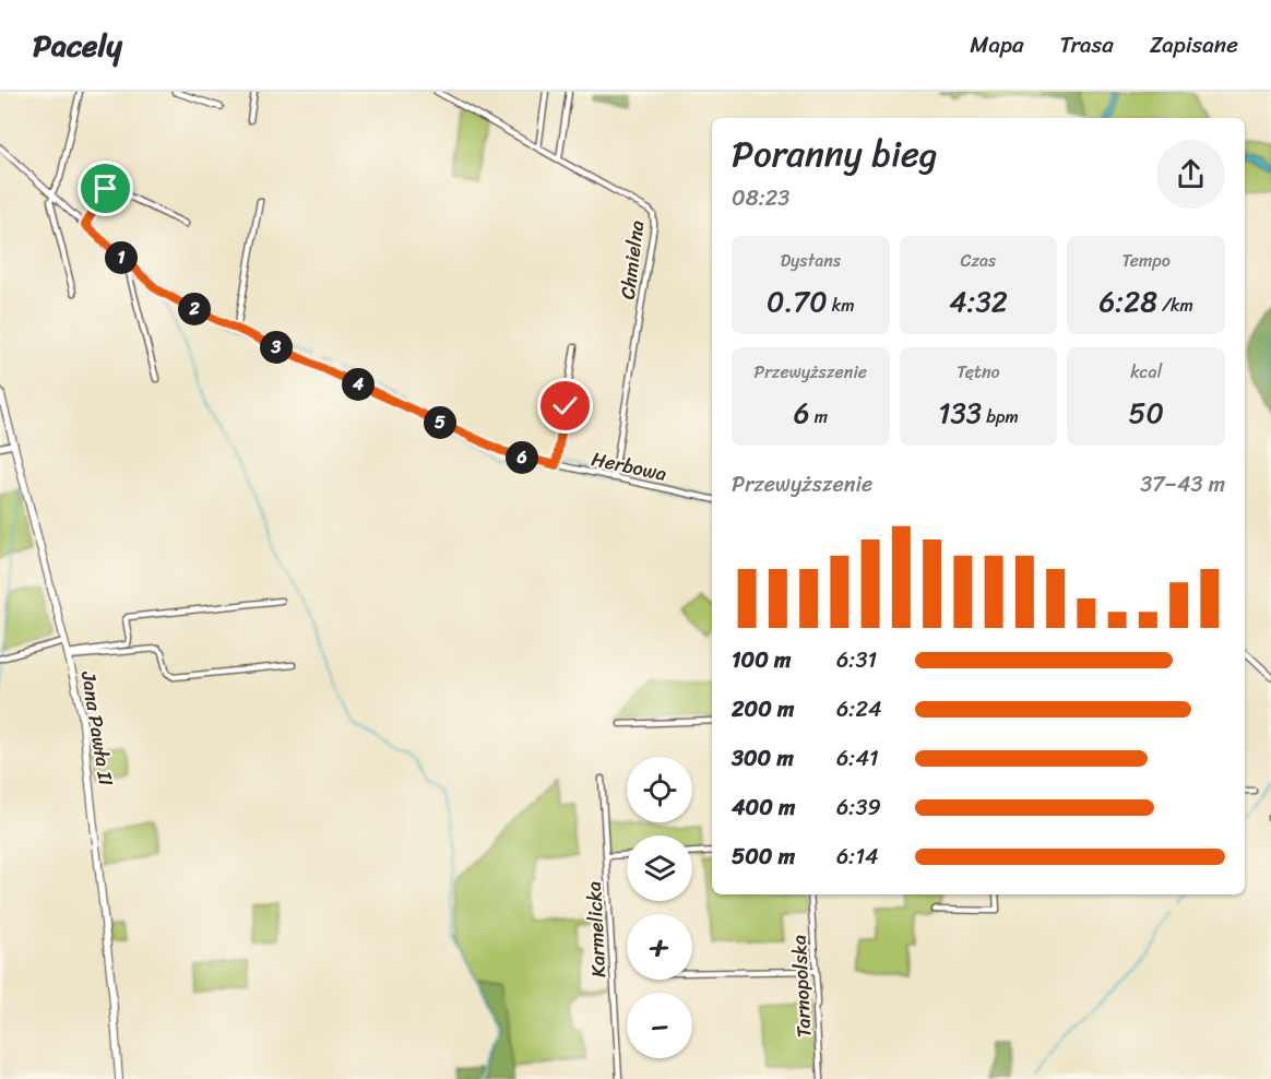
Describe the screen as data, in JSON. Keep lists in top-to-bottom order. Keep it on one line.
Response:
{"streets":{"street":["Chmielna","Herbowa","Jana Pawła II","Karmelicka","Tarnopolska"]},"crossings":[["Chmielna","Herbowa"]],"page":{"header":"Pacely","nav":["Mapa","Trasa","Zapisane"],"heading":["Poranny bieg","08:23"],"stats":[["Dystans","0.70 km"],["Czas","4:32"],["Tempo","6:28 /km"],["Przewyższenie","6 m"],["Tętno","133 bpm"],["kcal","50"]],"pins":["1","2","3","4","5","6"],"chart":["Przewyższenie","37–43 m"],"list":[{"name":"100 m","note":"6:31"},{"name":"200 m","note":"6:24"},{"name":"300 m","note":"6:41"},{"name":"400 m","note":"6:39"},{"name":"500 m","note":"6:14"}],"map_buttons":["+","−"]}}
